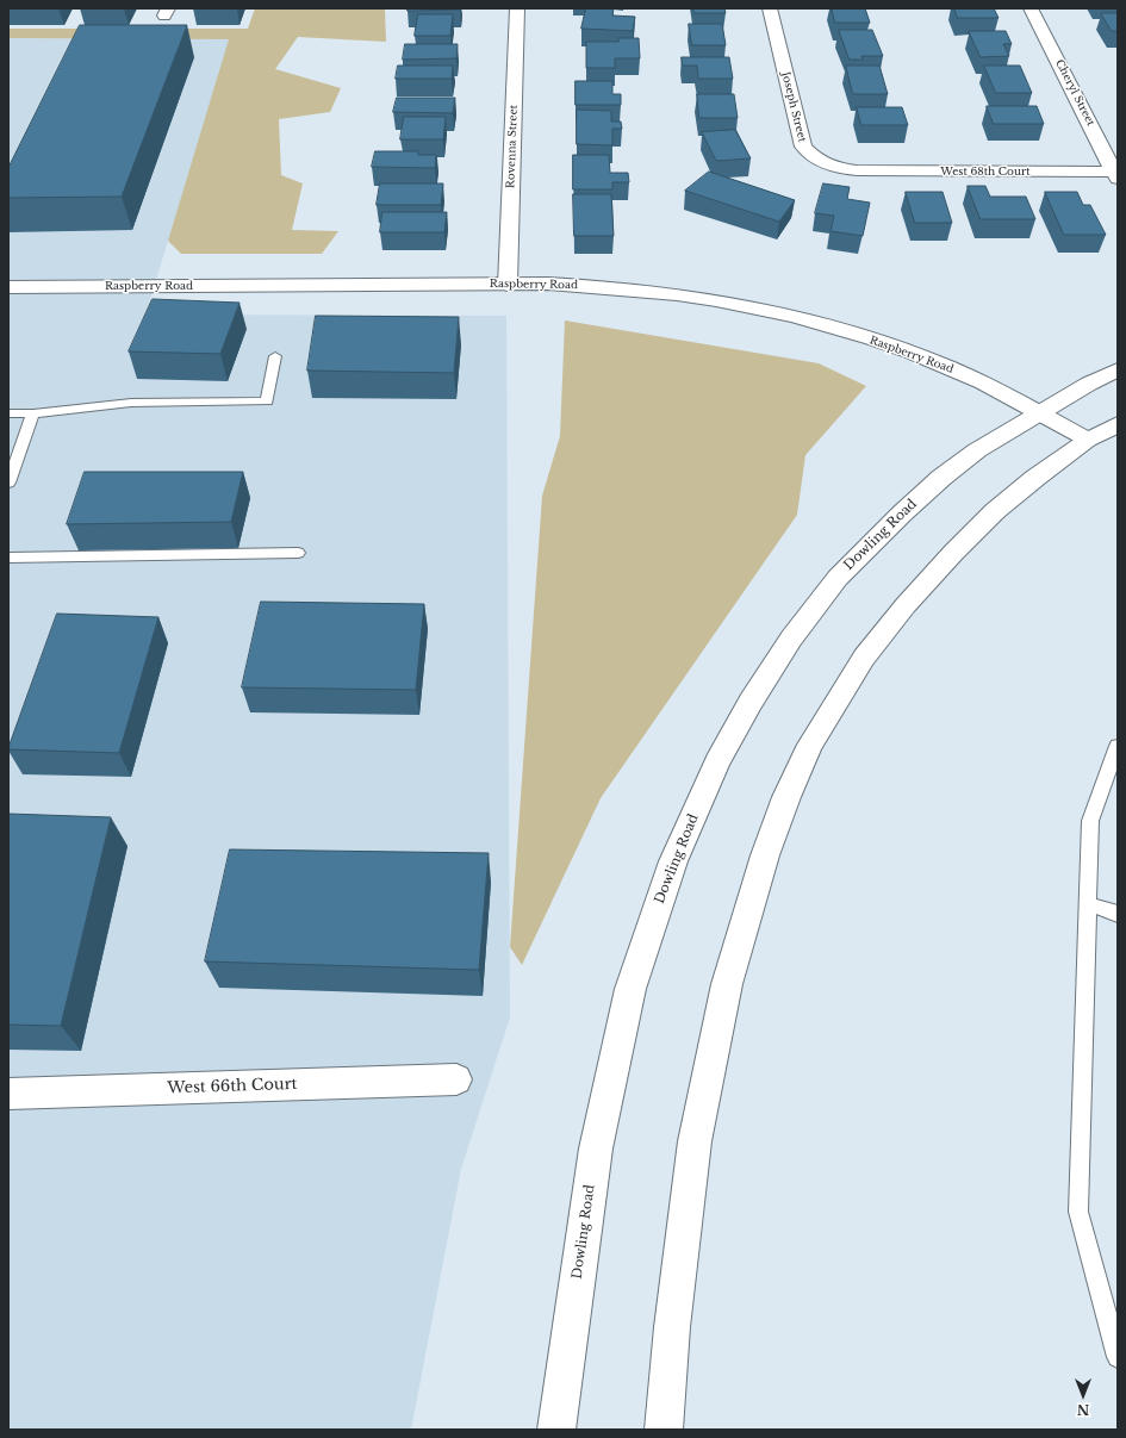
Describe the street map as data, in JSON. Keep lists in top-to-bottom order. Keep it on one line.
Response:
{"streets":{"main road":["Cheryl Street","Joseph Street","Rovenna Street","West 68th Court","Raspberry Road","Dowling Road","West 66th Court"]},"crossings":[["Cheryl Street","West 68th Court"],["Joseph Street","West 68th Court"],["Rovenna Street","Raspberry Road"],["Raspberry Road","Dowling Road"]],"north":"bottom"}
